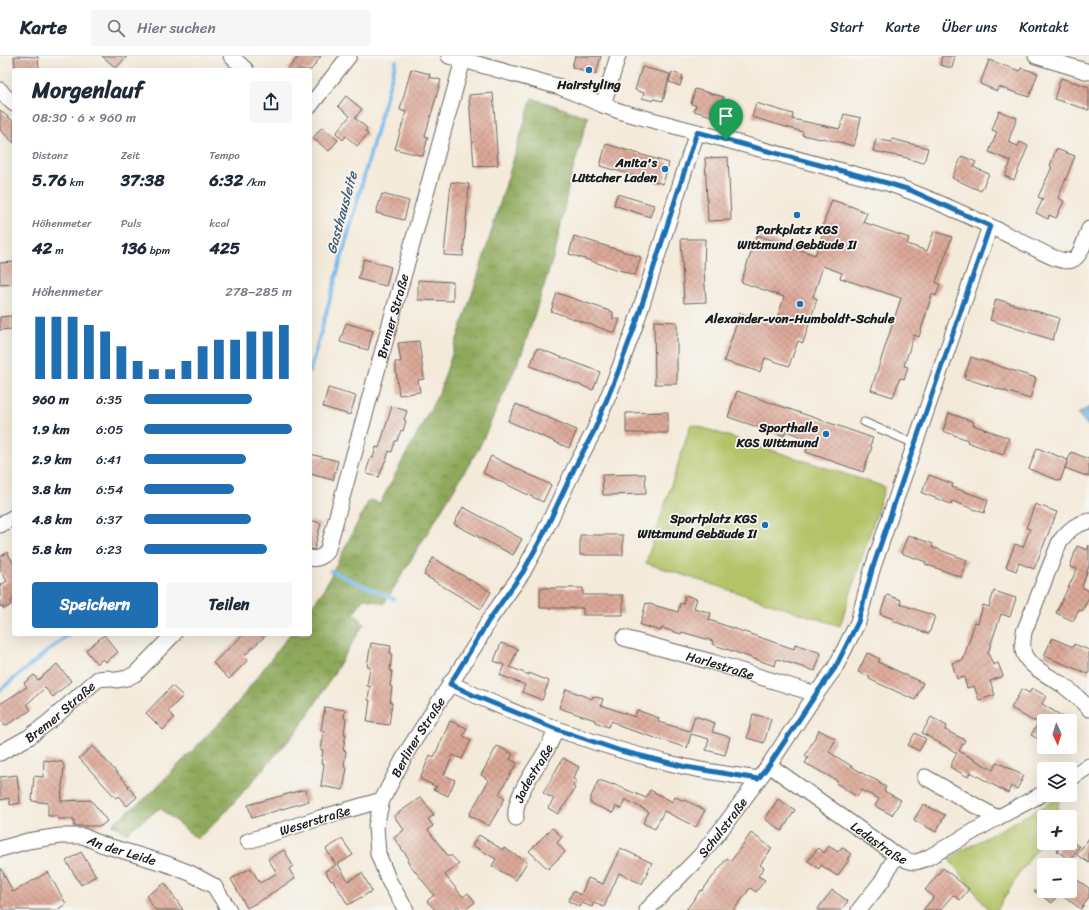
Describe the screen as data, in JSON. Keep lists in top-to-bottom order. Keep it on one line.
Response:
{"streets":{"street":["Bremer Straße","Harlestraße","Berliner Straße","Jadestraße","Weserstraße","Schulstraße","Ledastraße","An der Leide"]},"crossings":[["Harlestraße","Schulstraße"],["Berliner Straße","Weserstraße"],["Schulstraße","Ledastraße"]],"water":["Gasthausleite"],"places":["Hairstyling","Anita's Lüttcher Laden","Parkplatz KGS Wittmund Gebäude II","Alexander-von-Humboldt-Schule","Sporthalle KGS Wittmund","Sportplatz KGS Wittmund Gebäude II"],"north":"bottom","page":{"header":"Karte","search":"Hier suchen","nav":["Start","Karte","Über uns","Kontakt"],"heading":["Morgenlauf","08:30 · 6 × 960 m"],"stats":[["Distanz","5.76 km"],["Zeit","37:38"],["Tempo","6:32 /km"],["Höhenmeter","42 m"],["Puls","136 bpm"],["kcal","425"]],"chart":["Höhenmeter","278–285 m"],"list":[{"name":"960 m","note":"6:35"},{"name":"1.9 km","note":"6:05"},{"name":"2.9 km","note":"6:41"},{"name":"3.8 km","note":"6:54"},{"name":"4.8 km","note":"6:37"},{"name":"5.8 km","note":"6:23"}],"buttons":["Speichern","Teilen"],"map_buttons":["+","−"]}}
